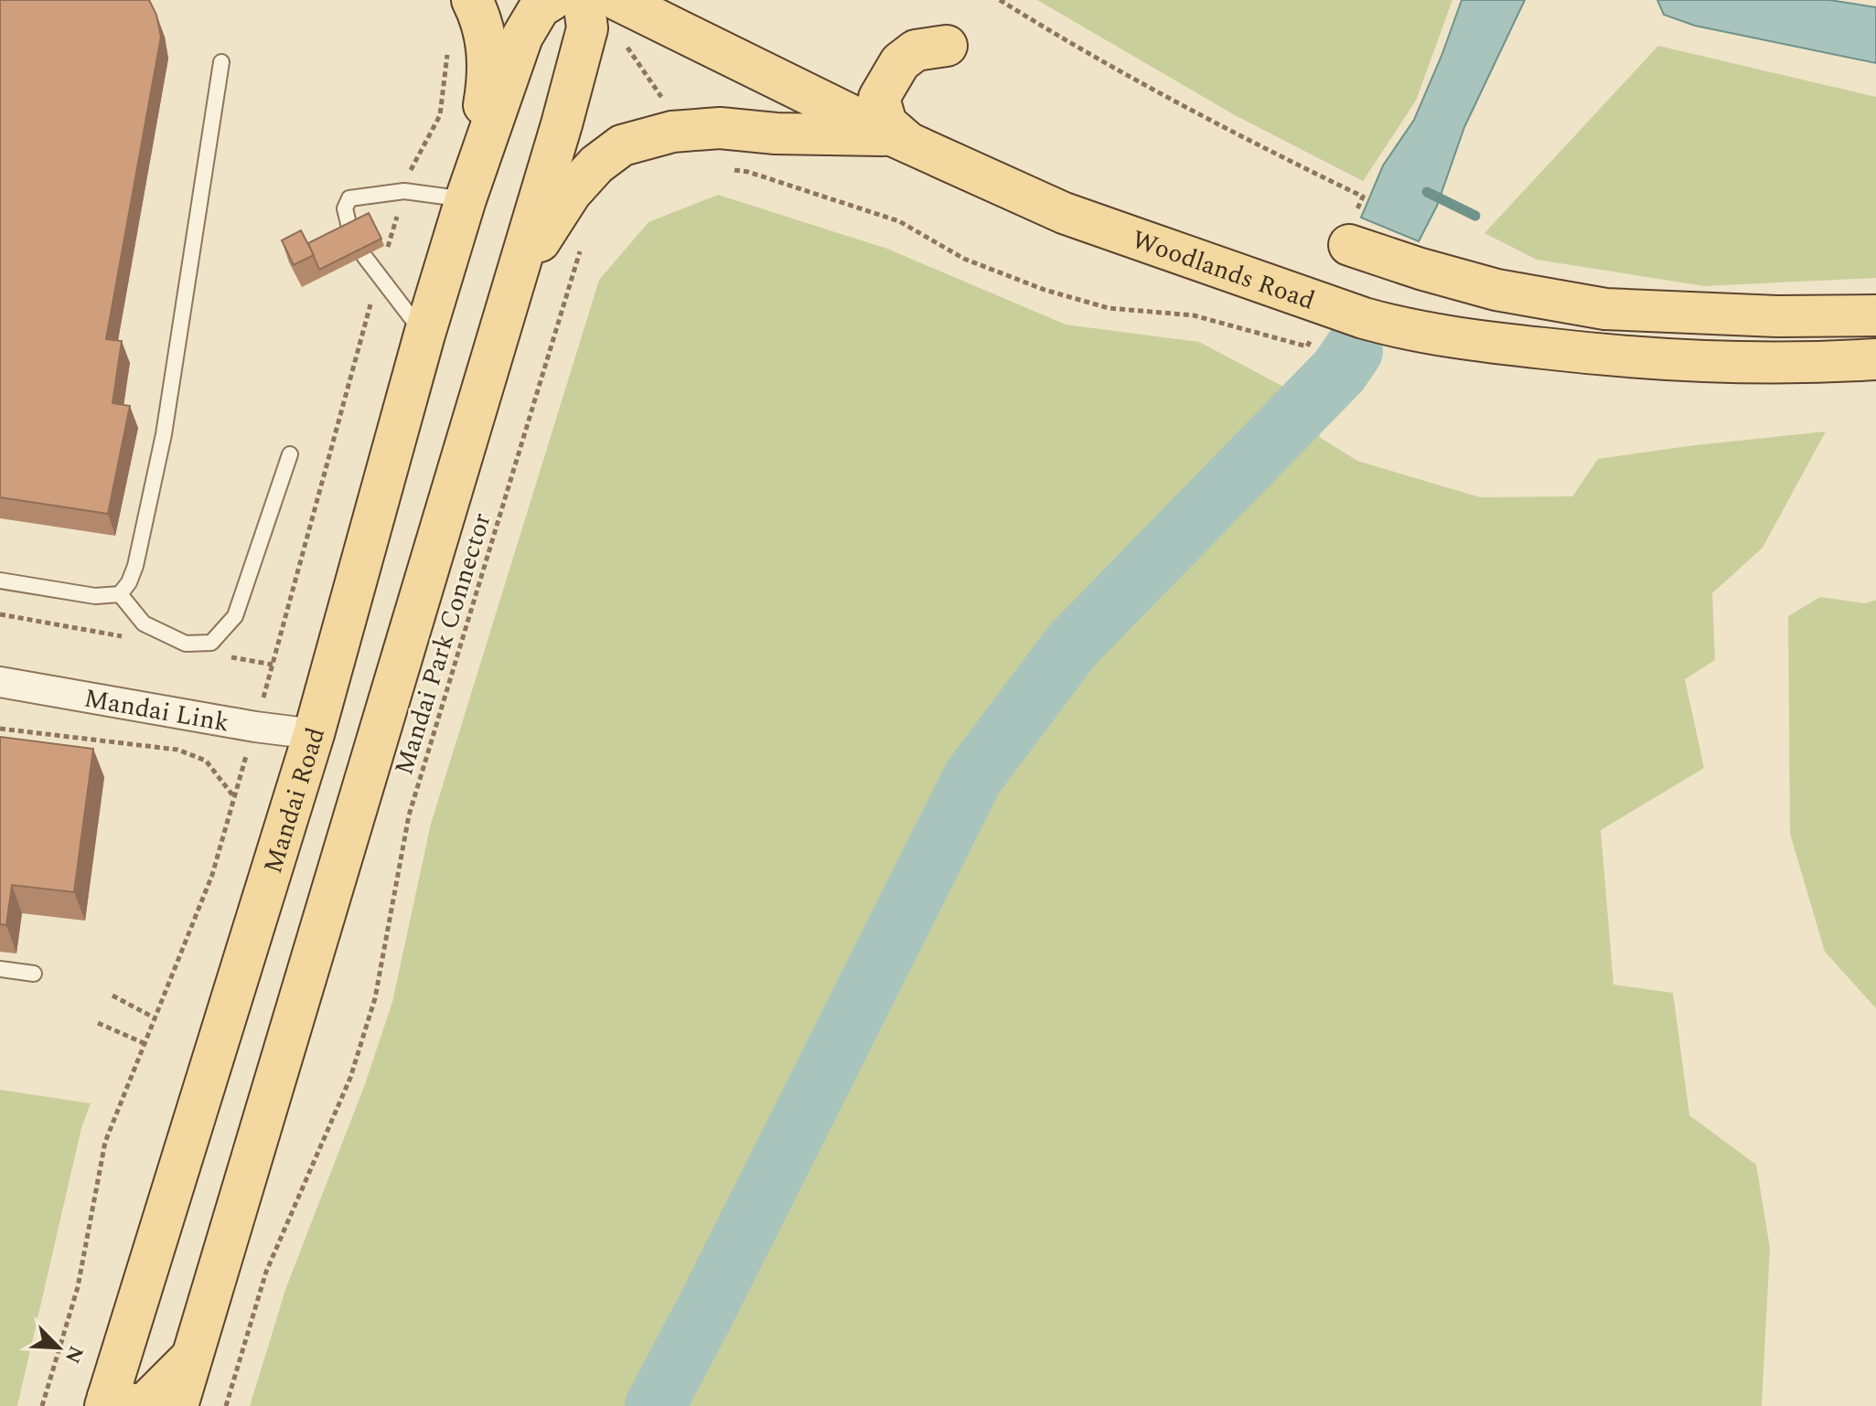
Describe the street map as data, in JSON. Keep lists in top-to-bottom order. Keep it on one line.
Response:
{"streets":{"main road":["Woodlands Road","Mandai Road"],"street":["Mandai Link"],"path":["Mandai Park Connector"]},"crossings":[["Mandai Link","Mandai Road"]],"north":"bottom right"}
